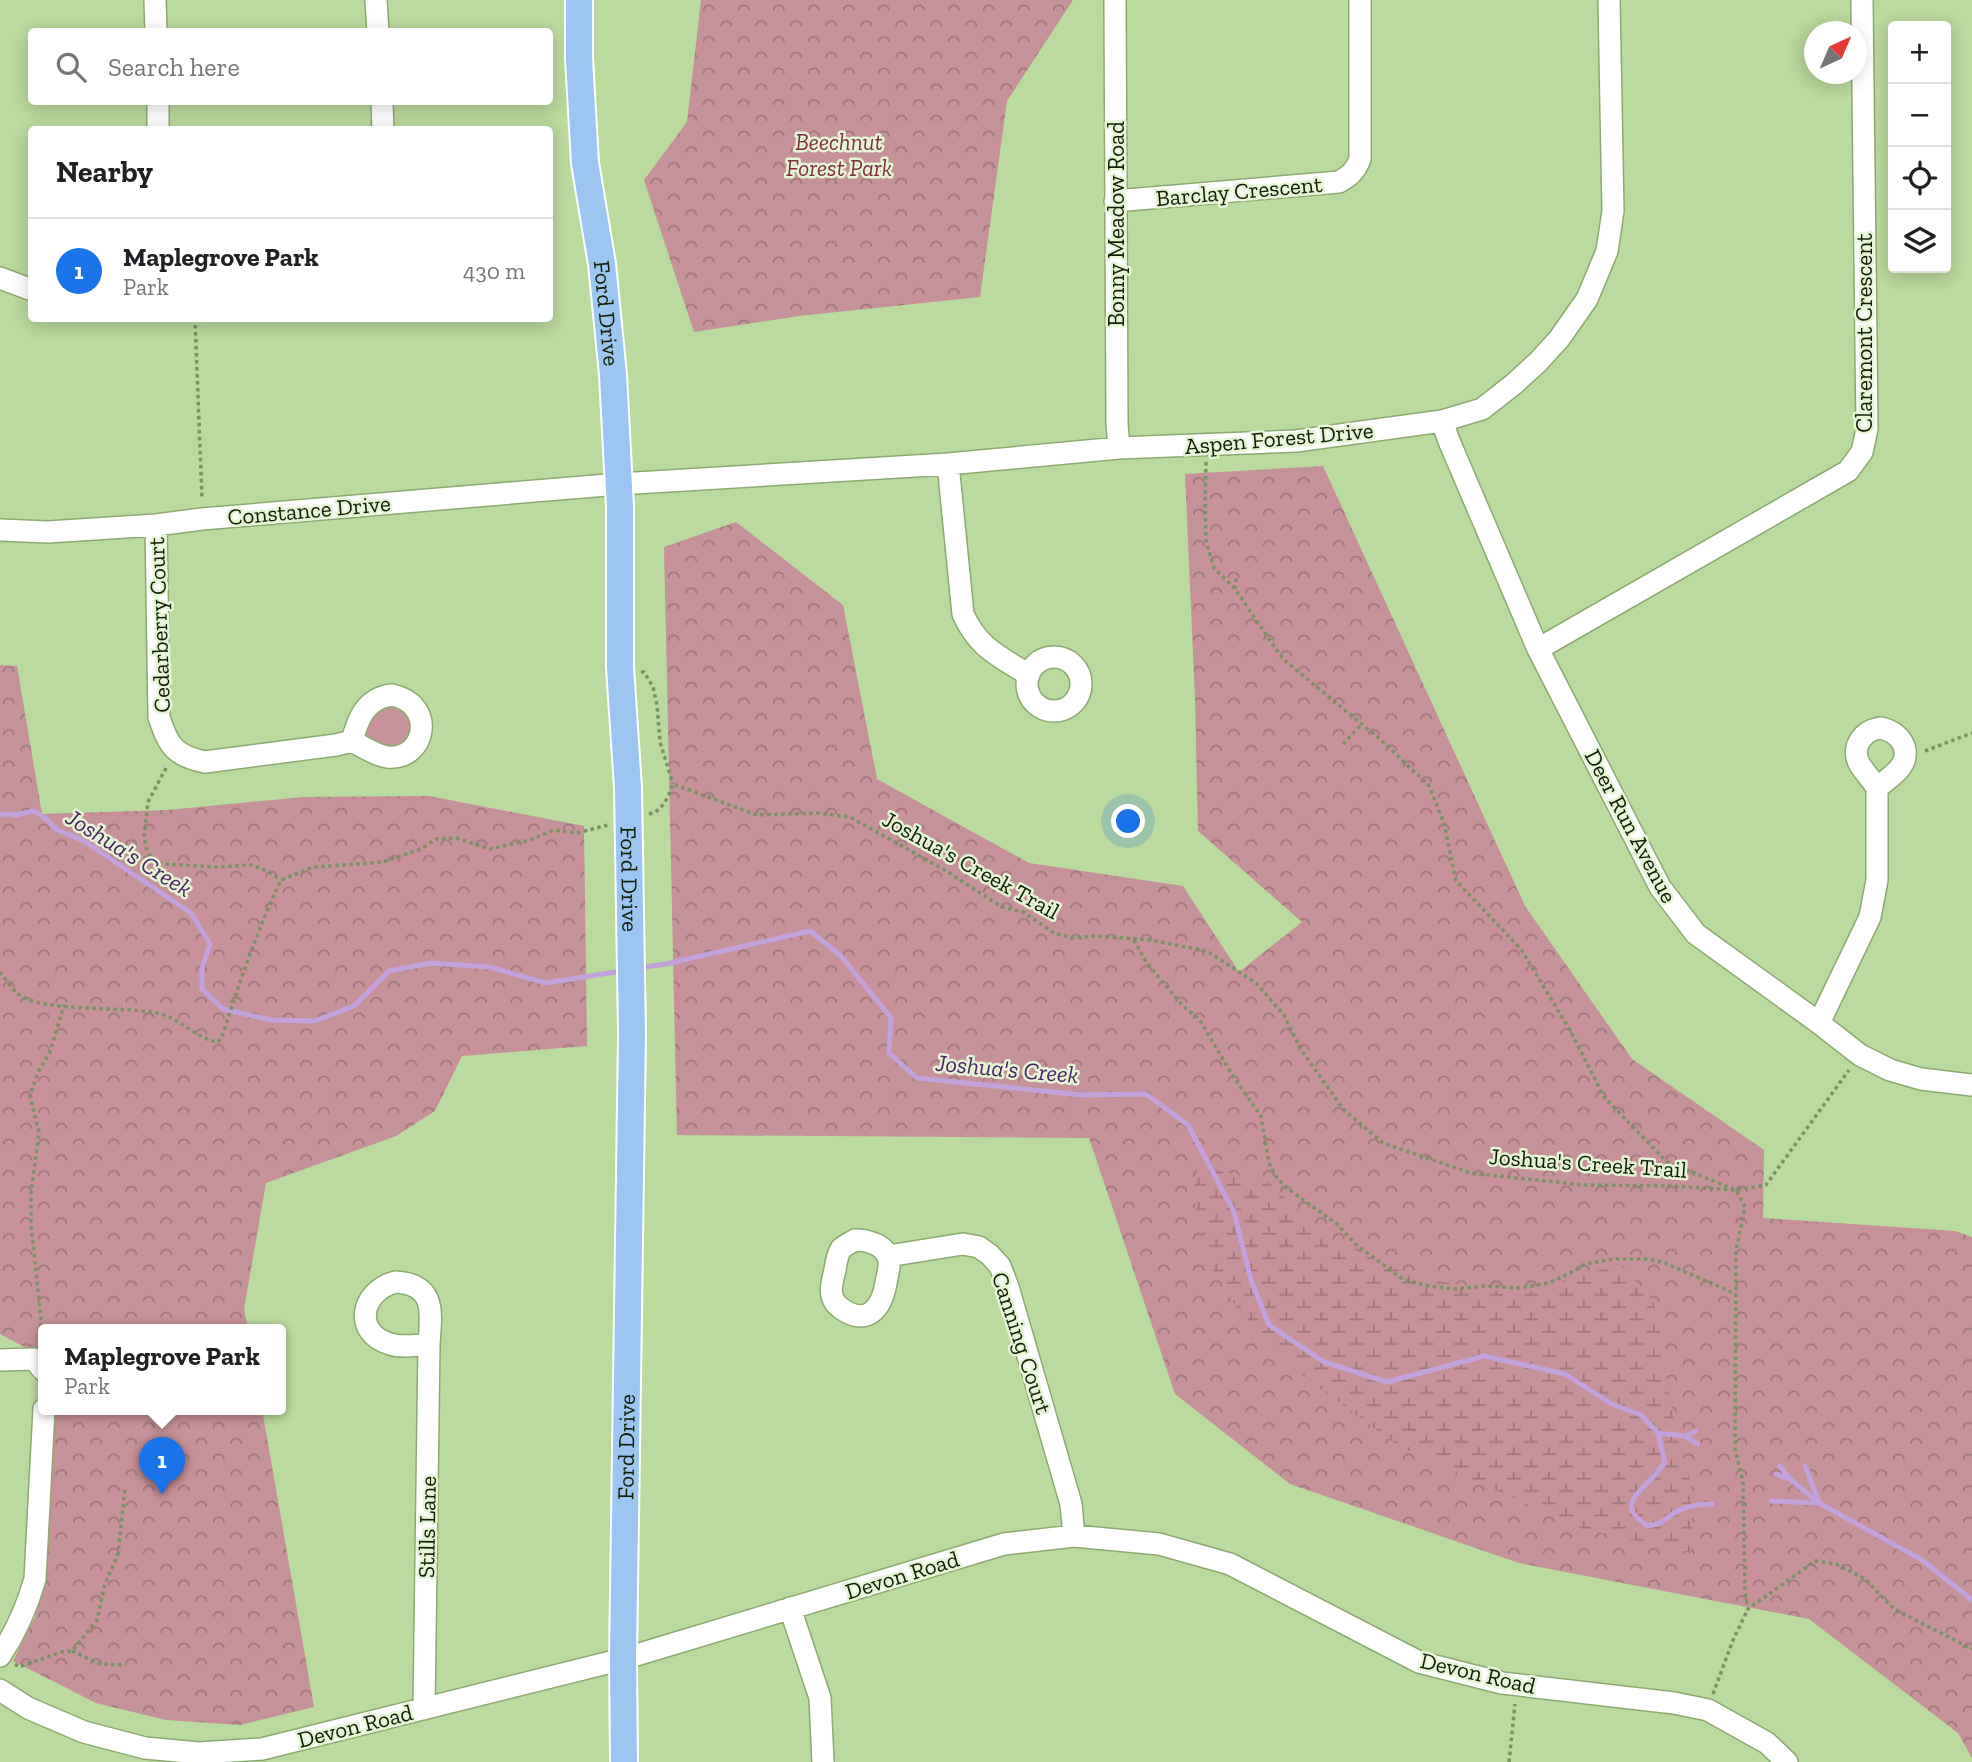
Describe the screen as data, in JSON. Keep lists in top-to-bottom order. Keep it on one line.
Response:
{"streets":{"main road":["Ford Drive"],"street":["Barclay Crescent","Bonny Meadow Road","Claremont Crescent","Aspen Forest Drive","Constance Drive","Cedarberry Court","Deer Run Avenue","Canning Court","Stills Lane","Devon Road"],"path":["Joshua's Creek Trail"]},"crossings":[["Barclay Crescent","Bonny Meadow Road"],["Bonny Meadow Road","Aspen Forest Drive"],["Ford Drive","Aspen Forest Drive"],["Ford Drive","Constance Drive"],["Ford Drive","Devon Road"],["Claremont Crescent","Deer Run Avenue"],["Aspen Forest Drive","Constance Drive"],["Aspen Forest Drive","Deer Run Avenue"],["Constance Drive","Cedarberry Court"],["Deer Run Avenue","Joshua's Creek Trail"],["Canning Court","Devon Road"],["Stills Lane","Devon Road"]],"water":["Joshua's Creek"],"parks":["Beechnut Forest Park"],"north":"top right","page":{"map_buttons":["+","−"],"search":"Search here","heading":"Nearby","list":[{"mark":"1","name":"Maplegrove Park","note":"Park","value":"430 m"}],"popup":["Maplegrove Park","Park"],"pins":"1"}}
